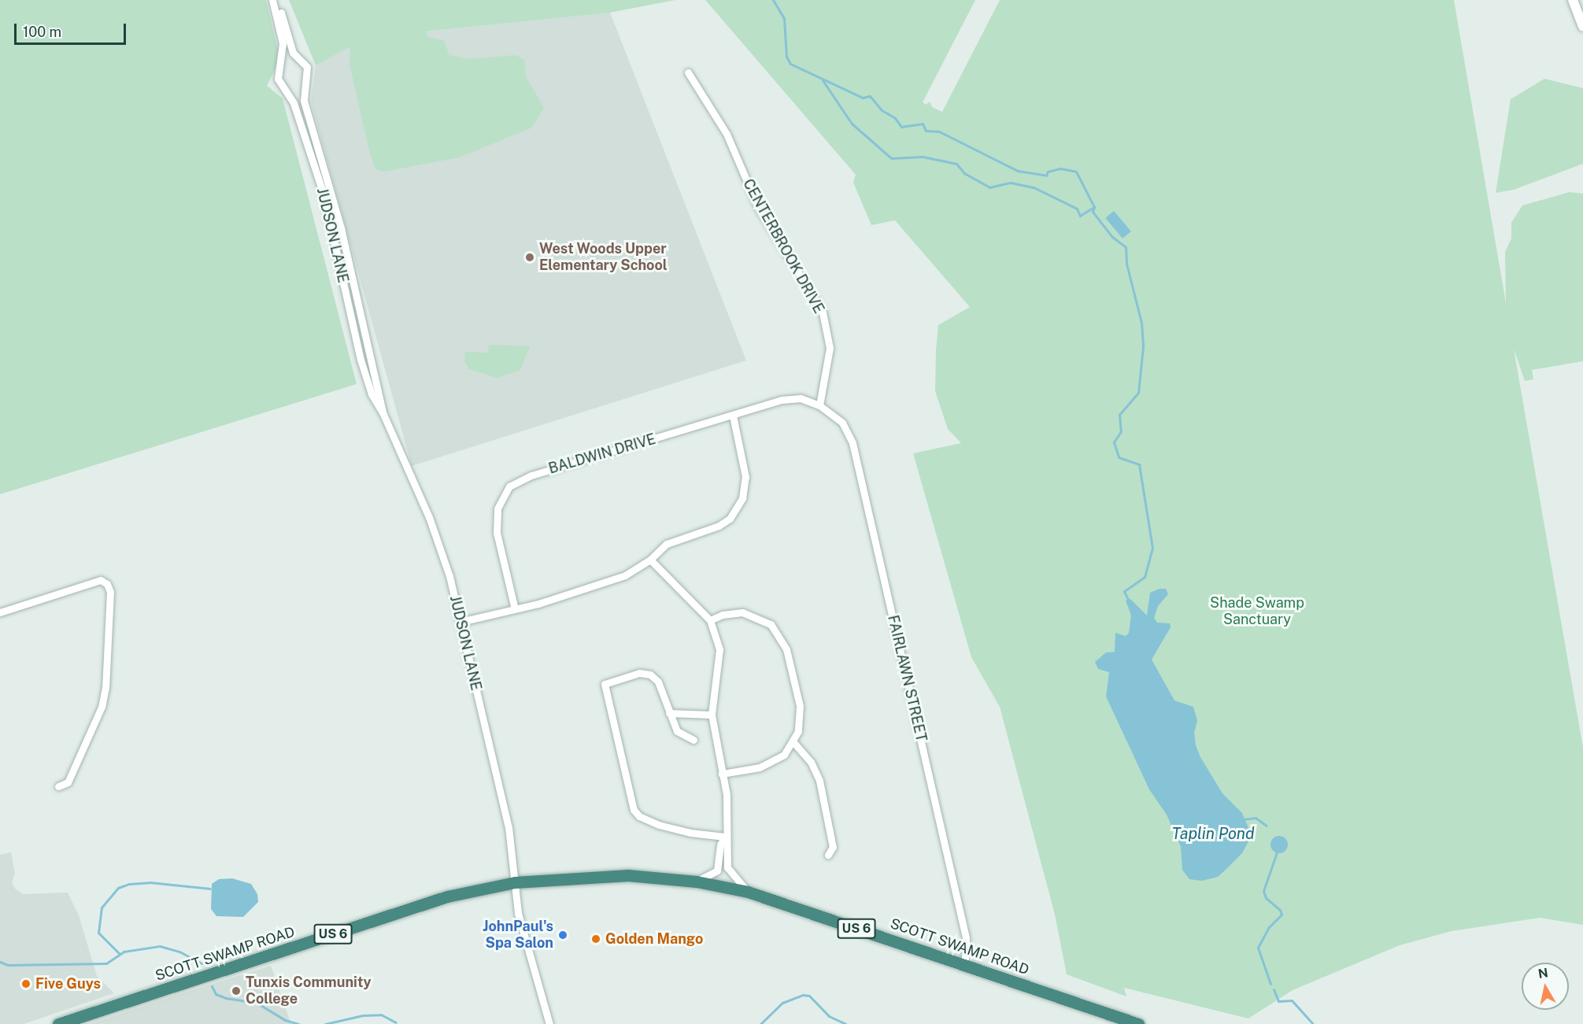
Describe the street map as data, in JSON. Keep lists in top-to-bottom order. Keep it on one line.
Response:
{"streets":{"highway":["US 6","SCOTT SWAMP ROAD"],"street":["JUDSON LANE","CENTERBROOK DRIVE","BALDWIN DRIVE","FAIRLAWN STREET"]},"crossings":[["JUDSON LANE","SCOTT SWAMP ROAD"],["CENTERBROOK DRIVE","BALDWIN DRIVE"],["CENTERBROOK DRIVE","FAIRLAWN STREET"],["BALDWIN DRIVE","FAIRLAWN STREET"],["FAIRLAWN STREET","SCOTT SWAMP ROAD"]],"water":["Taplin Pond"],"parks":["Shade Swamp Sanctuary"],"places":["West Woods Upper Elementary School","JohnPaul's Spa Salon","Golden Mango","Five Guys","Tunxis Community College"],"scale_bar":"100 m","north":"top"}
